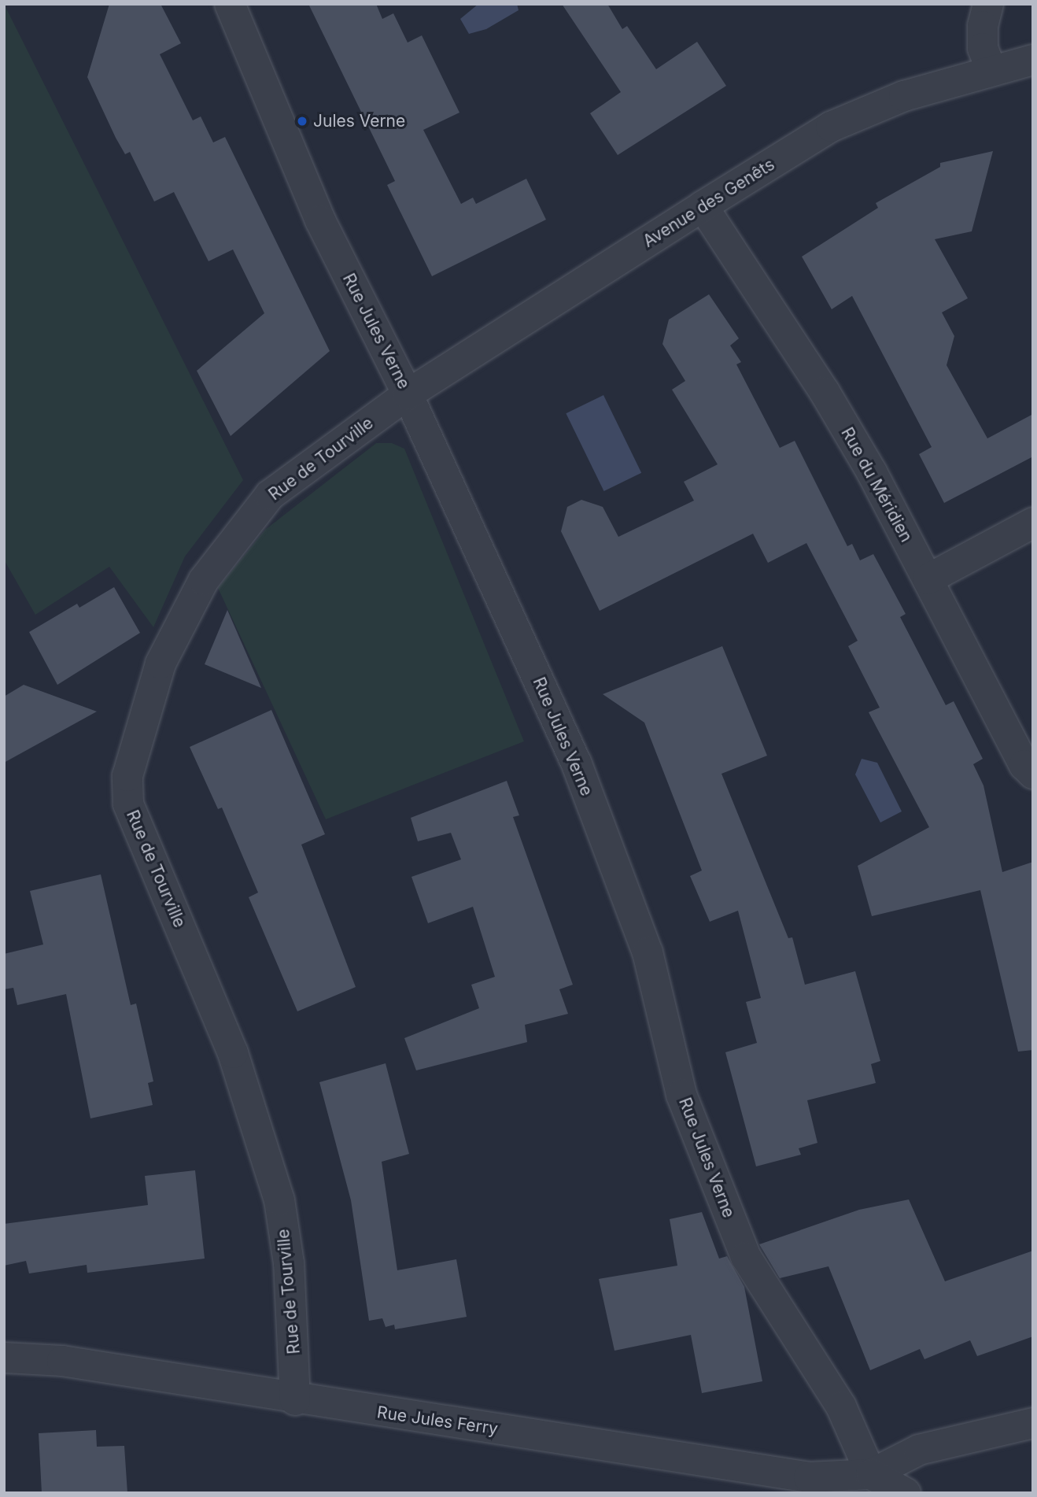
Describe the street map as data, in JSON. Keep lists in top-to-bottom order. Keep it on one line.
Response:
{"streets":{"street":["Avenue des Genêts","Rue Jules Verne","Rue de Tourville","Rue du Méridien","Rue Jules Ferry"]},"crossings":[["Avenue des Genêts","Rue Jules Verne"],["Avenue des Genêts","Rue de Tourville"],["Avenue des Genêts","Rue du Méridien"],["Rue Jules Verne","Rue de Tourville"],["Rue Jules Verne","Rue Jules Ferry"],["Rue de Tourville","Rue Jules Ferry"]],"places":["Jules Verne"]}
